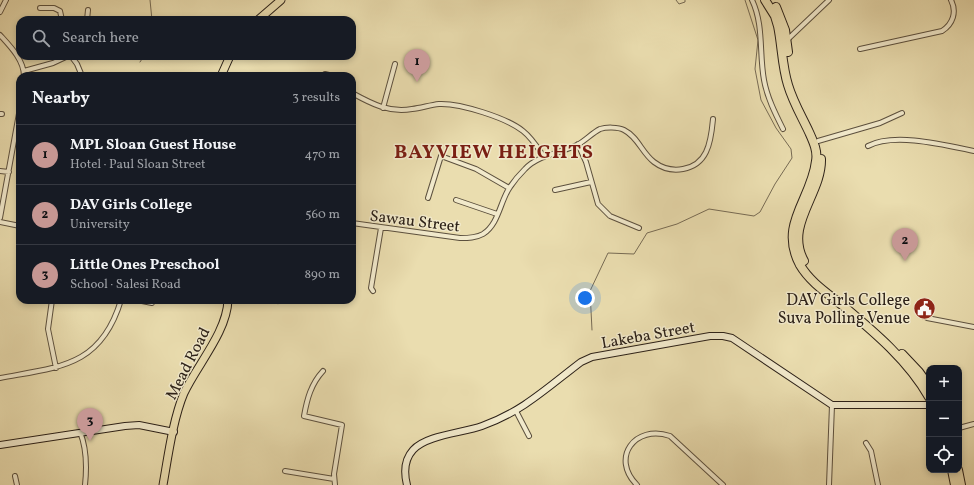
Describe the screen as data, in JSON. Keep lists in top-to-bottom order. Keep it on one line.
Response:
{"streets":{"main road":["Lakeba Street","Mead Road"],"street":["Sawau Street"]},"districts":["BAYVIEW HEIGHTS"],"places":{"public building":["DAV Girls College Suva Polling Venue"]},"page":{"search":"Search here","pins":["1","2","3"],"heading":["Nearby","3 results"],"list":[{"mark":"1","name":"MPL Sloan Guest House","note":"Hotel · Paul Sloan Street","value":"470 m"},{"mark":"2","name":"DAV Girls College","note":"University","value":"560 m"},{"mark":"3","name":"Little Ones Preschool","note":"School · Salesi Road","value":"890 m"}],"map_buttons":["+","−"]}}
